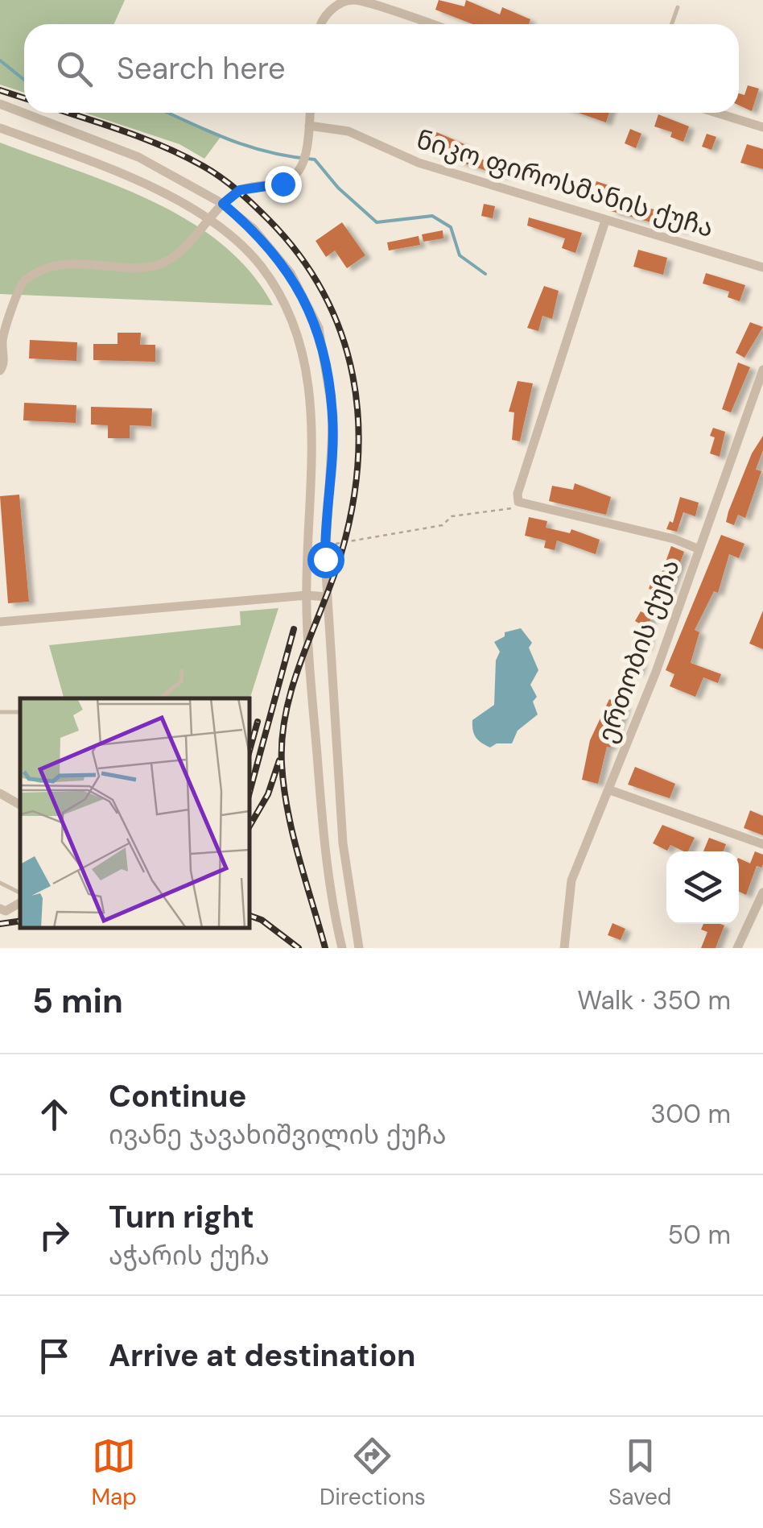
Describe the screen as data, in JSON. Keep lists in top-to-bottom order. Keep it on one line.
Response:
{"streets":{"street":["ნიკო ფიროსმანის ქუჩა","ერთობის ქუჩა"]},"page":{"search":"Search here","heading":["5 min","Walk · 350 m"],"list":[["Continue","ივანე ჯავახიშვილის ქუჩა","300 m"],["Turn right","აჭარის ქუჩა","50 m"],"Arrive at destination"],"nav":["Map","Directions","Saved"]}}
